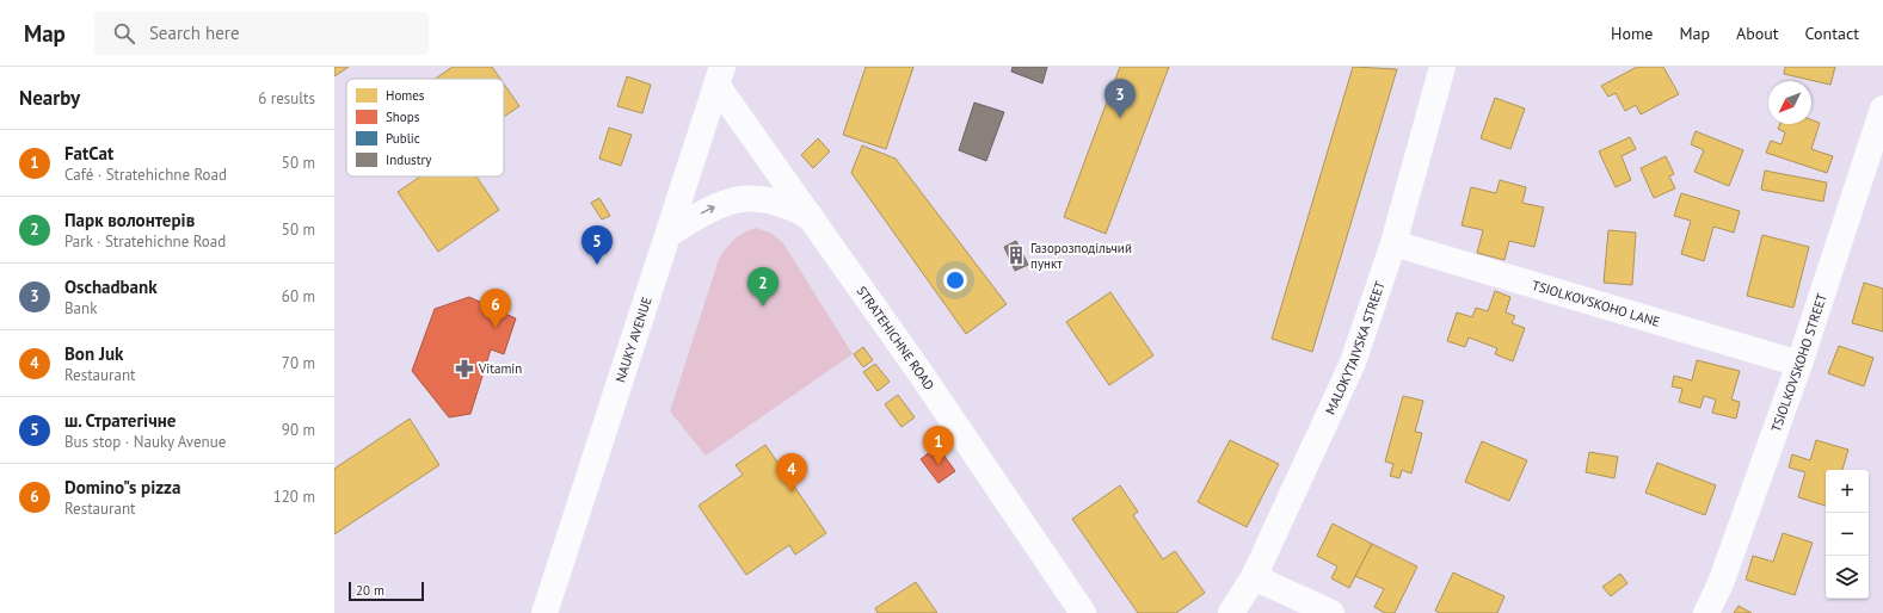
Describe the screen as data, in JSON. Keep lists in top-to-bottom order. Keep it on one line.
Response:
{"streets":{"street":["TSIOLKOVSKOHO LANE","STRATEHICHNE ROAD","NAUKY AVENUE","MALOKYTAIVSKA STREET","TSIOLKOVSKOHO STREET"]},"crossings":[["TSIOLKOVSKOHO LANE","MALOKYTAIVSKA STREET"],["TSIOLKOVSKOHO LANE","TSIOLKOVSKOHO STREET"],["STRATEHICHNE ROAD","NAUKY AVENUE"]],"places":{"building":["Газорозподільчий пункт"],"pharmacy":["Vitamin"]},"legend":["Homes","Shops","Public","Industry"],"scale_bar":"20 m","north":"bottom left","page":{"header":"Map","search":"Search here","nav":["Home","Map","About","Contact"],"heading":["Nearby","6 results"],"pins":["3","5","2","6","1","4"],"list":[{"mark":"1","name":"FatCat","note":"Café · Stratehichne Road","value":"50 m"},{"mark":"2","name":"Парк волонтерів","note":"Park · Stratehichne Road","value":"50 m"},{"mark":"3","name":"Oschadbank","note":"Bank","value":"60 m"},{"mark":"4","name":"Bon Juk","note":"Restaurant","value":"70 m"},{"mark":"5","name":"ш. Стратегічне","note":"Bus stop · Nauky Avenue","value":"90 m"},{"mark":"6","name":"Domino\"s pizza","note":"Restaurant","value":"120 m"}],"map_buttons":["+","−"],"scale":"20 m"}}
